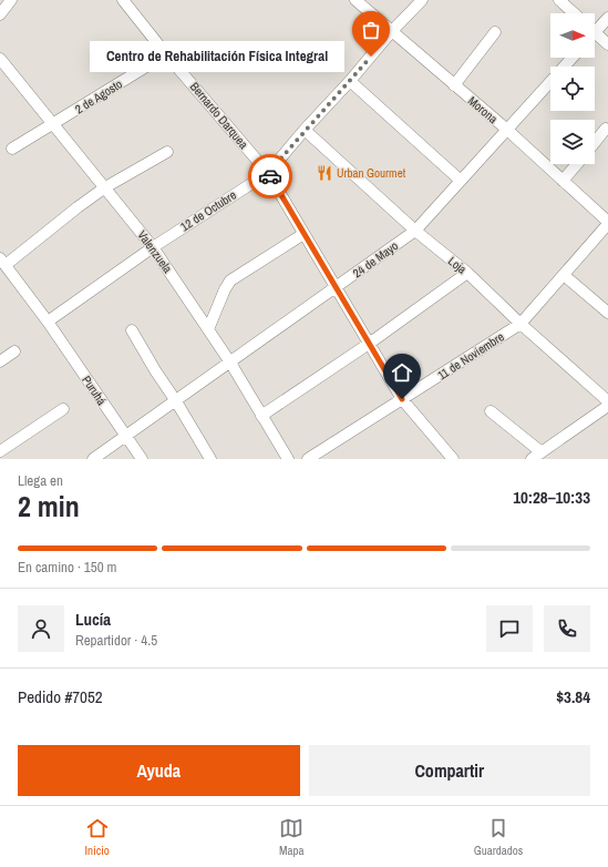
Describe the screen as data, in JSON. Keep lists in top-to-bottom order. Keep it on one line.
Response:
{"streets":{"street":["2 de Agosto","Morona","Bernardo Darquea","12 de Octubre","Valenzuela","24 de Mayo","Loja","11 de Noviembre","Puruhá"]},"crossings":[["2 de Agosto","Bernardo Darquea"],["2 de Agosto","Valenzuela"],["Morona","12 de Octubre"],["Morona","24 de Mayo"],["Morona","11 de Noviembre"],["Bernardo Darquea","12 de Octubre"],["Bernardo Darquea","24 de Mayo"],["Bernardo Darquea","11 de Noviembre"],["12 de Octubre","Valenzuela"],["12 de Octubre","Loja"],["12 de Octubre","Puruhá"],["Valenzuela","24 de Mayo"],["24 de Mayo","Loja"],["24 de Mayo","Puruhá"],["Loja","11 de Noviembre"]],"places":{"other":["Centro de Rehabilitación Física Integral"],"restaurant":["Urban Gourmet"]},"north":"right","page":{"bubble":"Centro de Rehabilitación Física Integral","heading":["2 min","Llega en","10:28–10:33"],"panel":["Lucía","Repartidor · 4.5","Pedido #7052","$3.84"],"bar":"En camino · 150 m","buttons":["Ayuda","Compartir"],"tabs":["Inicio","Mapa","Guardados"]}}
